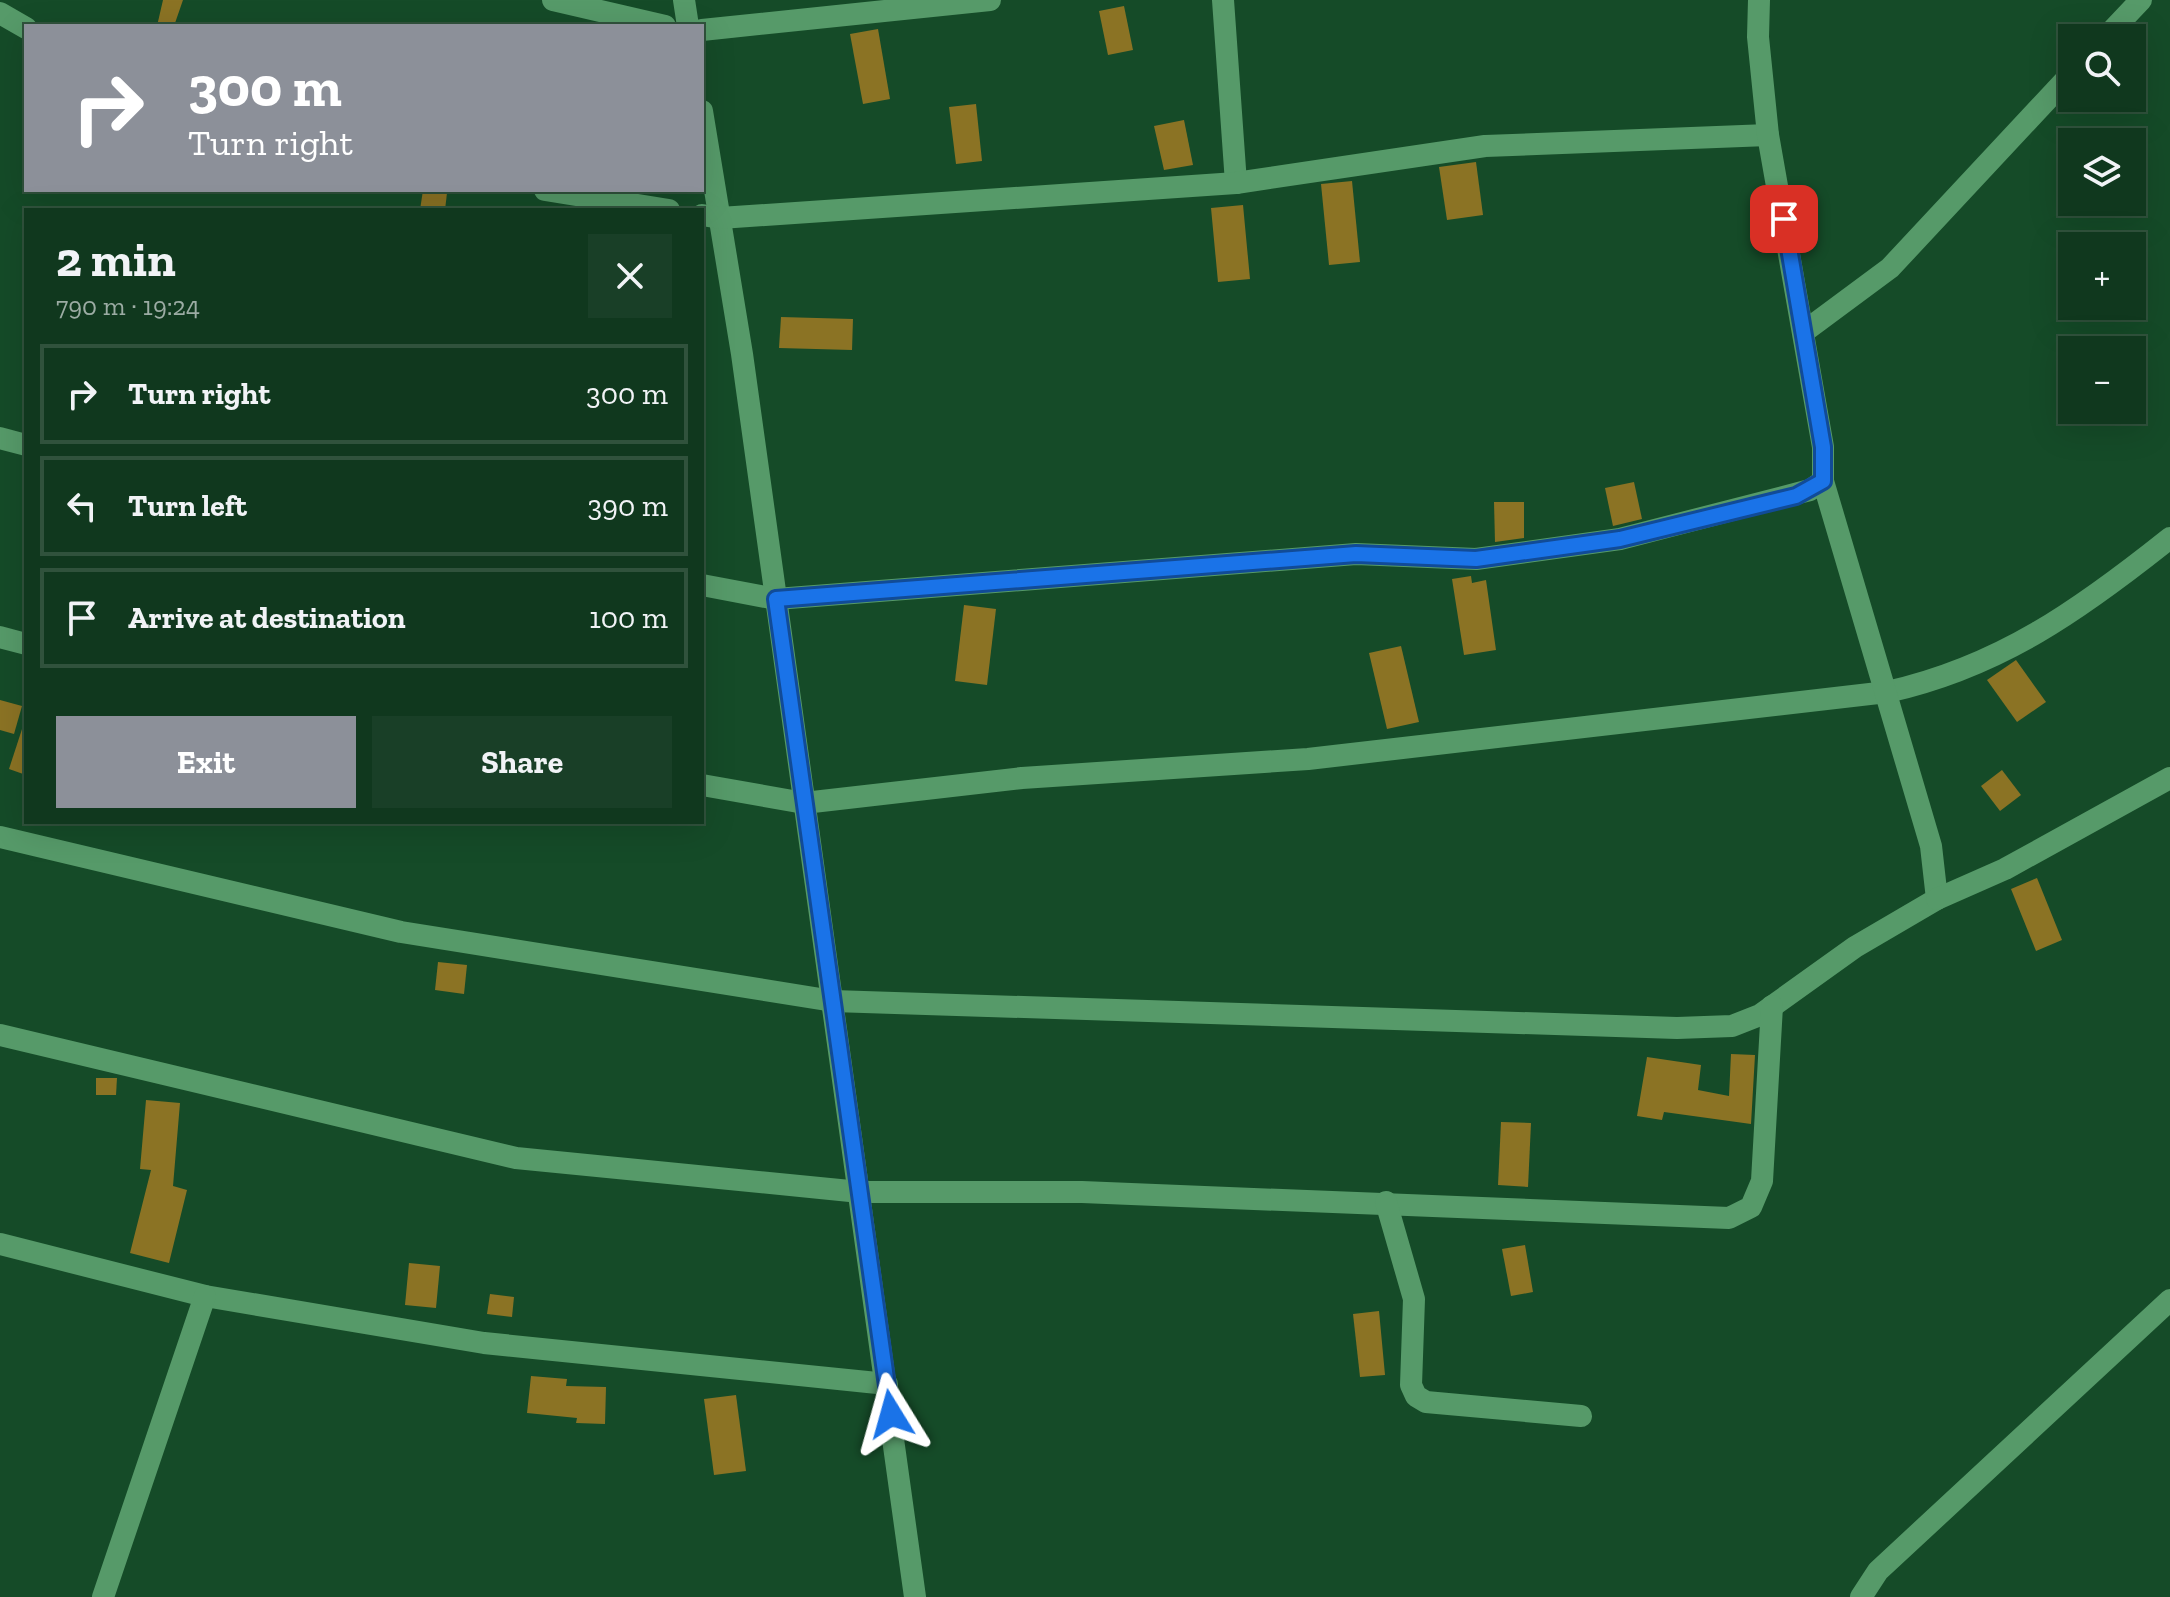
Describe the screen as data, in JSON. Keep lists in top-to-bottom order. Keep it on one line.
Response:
{"page":{"map_buttons":["+","−"],"turn":["300 m","Turn right"],"heading":["2 min","790 m · 19:24"],"list":[{"name":"Turn right","value":"300 m"},{"name":"Turn left","value":"390 m"},{"name":"Arrive at destination","value":"100 m"}],"buttons":["Exit","Share"]}}
